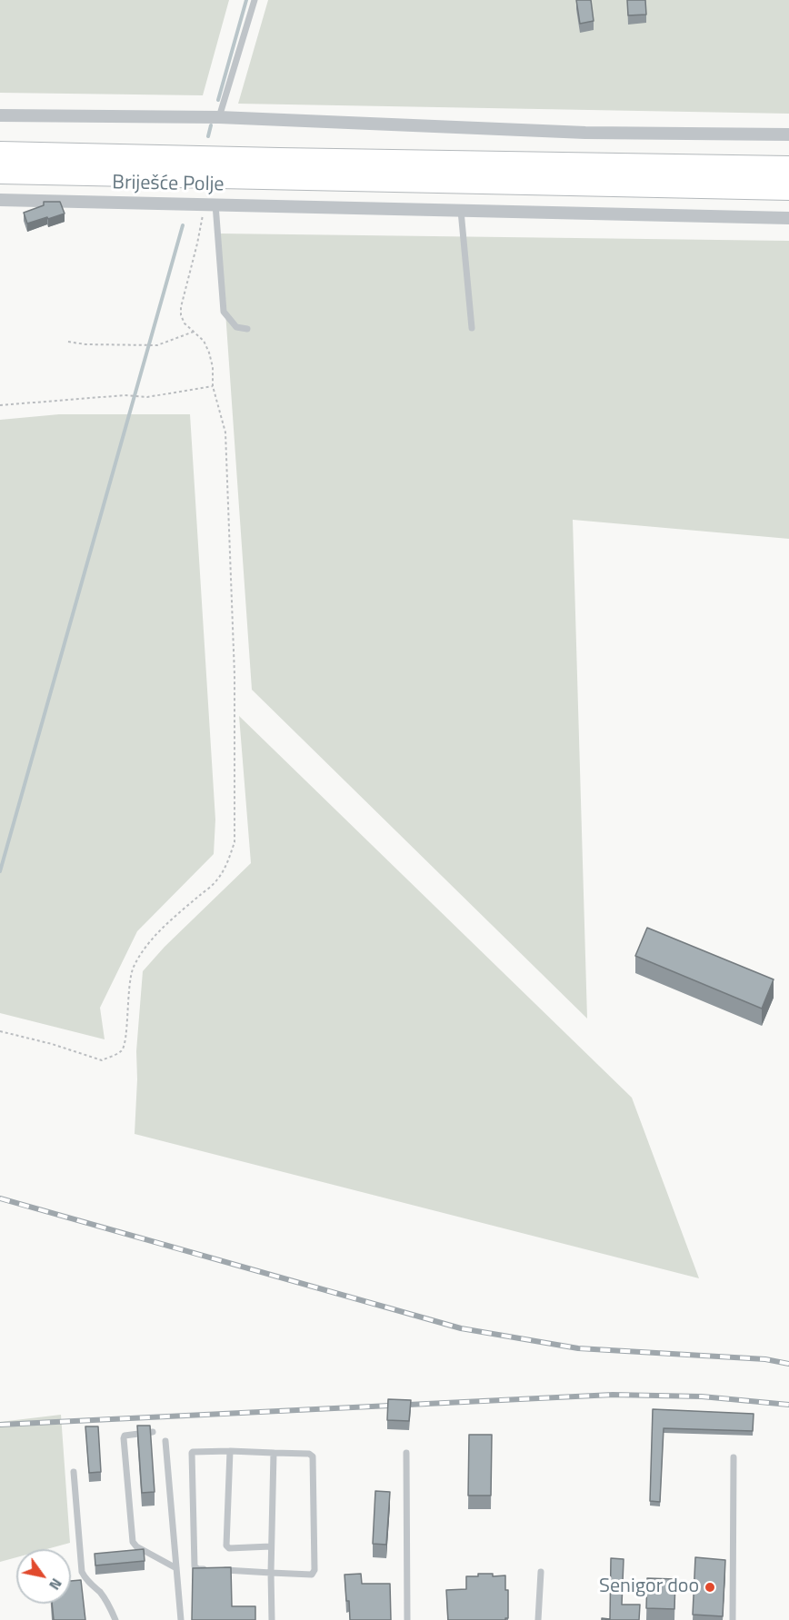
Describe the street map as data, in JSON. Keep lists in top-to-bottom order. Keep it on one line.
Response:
{"streets":{"street":["Briješće Polje"]},"places":["Senigor doo"],"north":"bottom right"}
